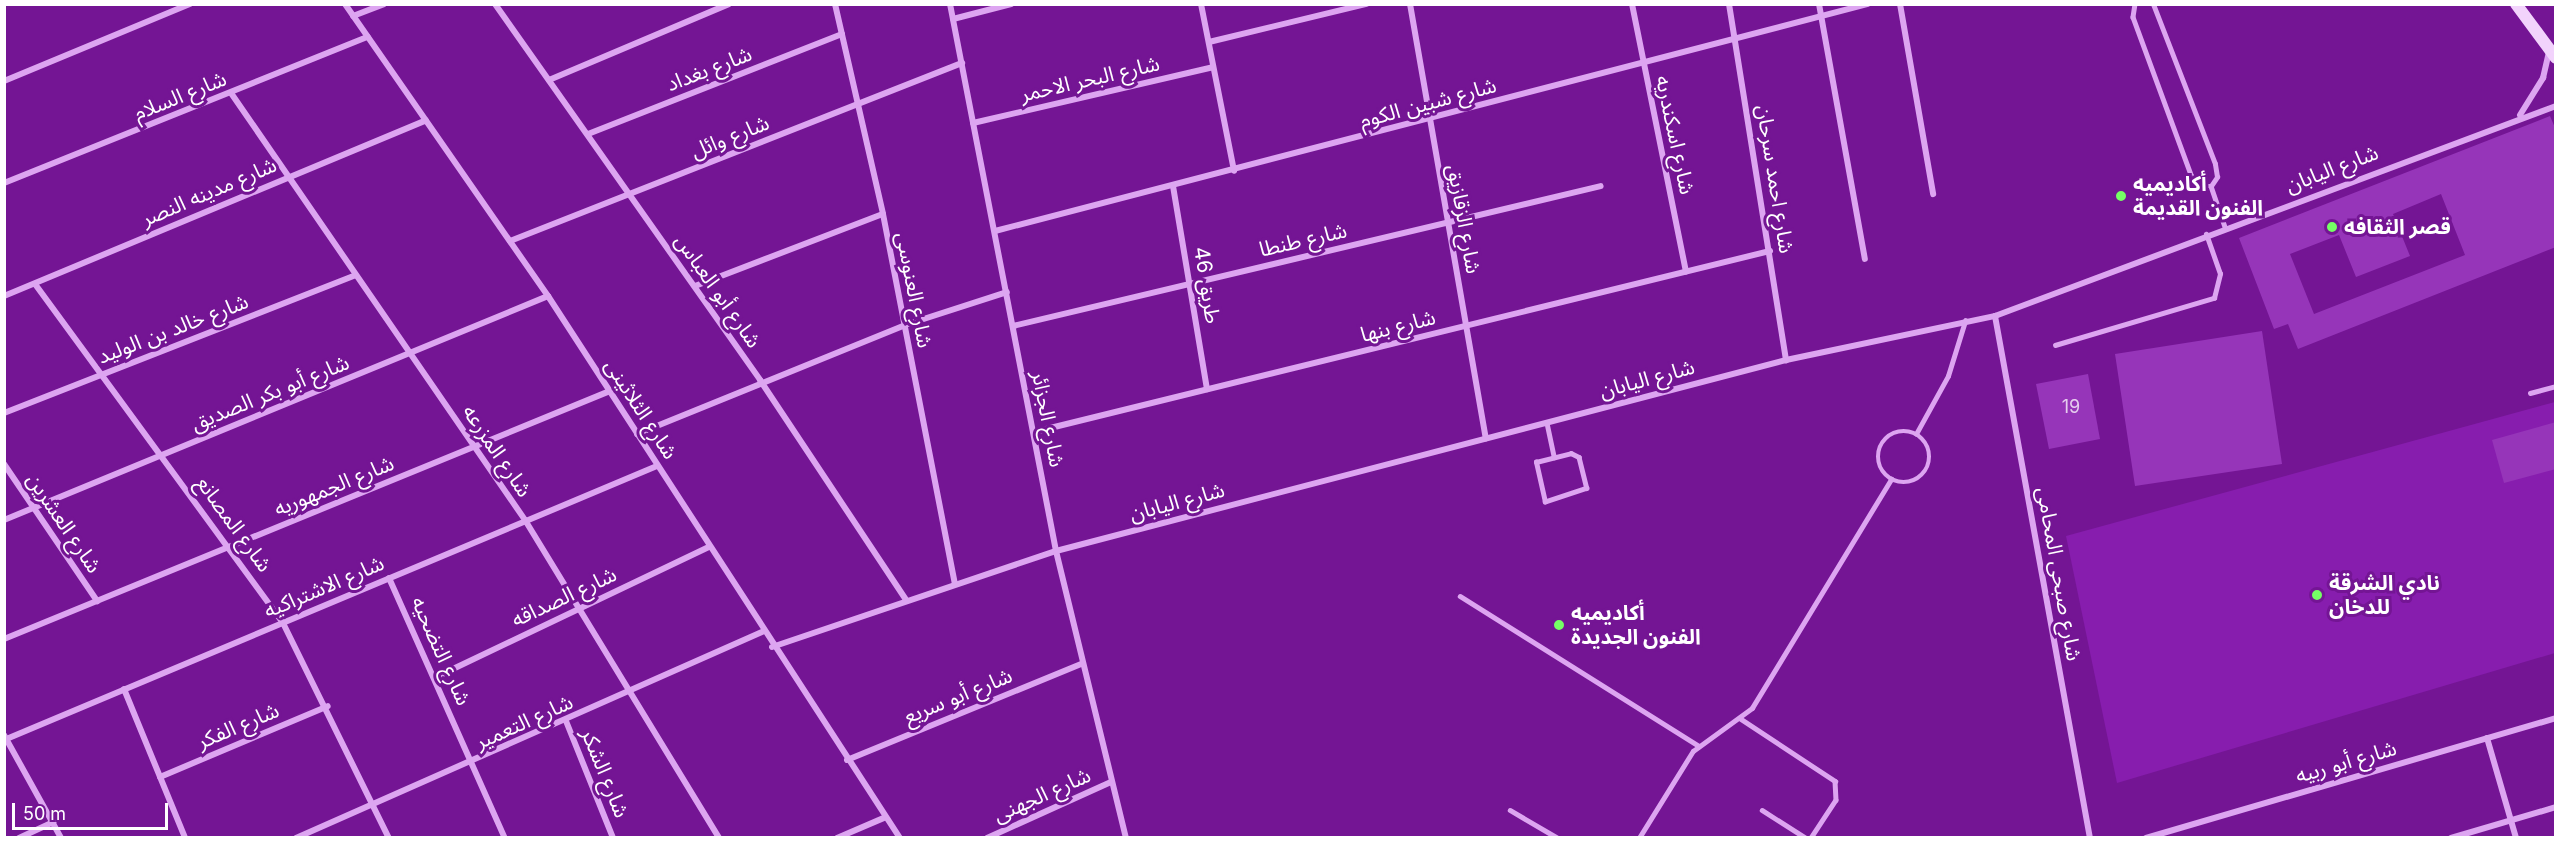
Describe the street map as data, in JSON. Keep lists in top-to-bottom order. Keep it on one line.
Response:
{"streets":{"street":["شارع بغداد","شارع البحر الاحمر","شارع السلام","شارع شبين الكوم","شارع اسكندريه","شارع وائل","شارع اليابان","شارع احمد سرحان","شارع مدينه النصر","شارع الزقازيق","شارع طنطا","طريق 46","شارع العنوسى","شارع أبو العباس","شارع بنها","شارع خالد بن الوليد","شارع أبو بكر الصديق","شارع الثلاثينى","شارع الجزائر","شارع المزرعه","شارع الجمهوريه","شارع العشرين","شارع المصانع","شارع صبحى المحامى","شارع الاشتراكيه","شارع الصداقه","شارع التضحيه","شارع أبو سريع","شارع التعمير","شارع الفكر","شارع أبو ربيه","شارع الشكر","شارع الجهنى"]},"crossings":[["شارع بغداد","شارع العنوسى"],["شارع بغداد","شارع أبو العباس"],["شارع البحر الاحمر","شارع الجزائر"],["شارع السلام","شارع الثلاثينى"],["شارع السلام","شارع المزرعه"],["شارع شبين الكوم","شارع اسكندريه"],["شارع شبين الكوم","شارع احمد سرحان"],["شارع شبين الكوم","شارع الزقازيق"],["شارع شبين الكوم","طريق 46"],["شارع شبين الكوم","شارع الجزائر"],["شارع اسكندريه","شارع بنها"],["شارع وائل","شارع العنوسى"],["شارع وائل","شارع أبو العباس"],["شارع وائل","شارع الثلاثينى"],["شارع وائل","شارع الجزائر"],["شارع اليابان","شارع احمد سرحان"],["شارع اليابان","شارع الزقازيق"],["شارع اليابان","شارع العنوسى"],["شارع اليابان","شارع أبو العباس"],["شارع اليابان","شارع الثلاثينى"],["شارع اليابان","شارع الجزائر"],["شارع اليابان","شارع صبحى المحامى"],["شارع احمد سرحان","شارع بنها"],["شارع مدينه النصر","شارع الثلاثينى"],["شارع مدينه النصر","شارع المزرعه"],["شارع مدينه النصر","شارع المصانع"],["شارع الزقازيق","شارع طنطا"],["شارع الزقازيق","شارع بنها"],["شارع طنطا","طريق 46"],["شارع طنطا","شارع الجزائر"],["طريق 46","شارع بنها"],["شارع بنها","شارع الجزائر"],["شارع خالد بن الوليد","شارع المزرعه"],["شارع خالد بن الوليد","شارع المصانع"],["شارع أبو بكر الصديق","شارع الثلاثينى"],["شارع أبو بكر الصديق","شارع المزرعه"],["شارع أبو بكر الصديق","شارع العشرين"],["شارع أبو بكر الصديق","شارع المصانع"],["شارع الثلاثينى","شارع الجمهوريه"],["شارع الثلاثينى","شارع الاشتراكيه"],["شارع الثلاثينى","شارع الصداقه"],["شارع الثلاثينى","شارع أبو سريع"],["شارع الثلاثينى","شارع التعمير"],["شارع الجزائر","شارع أبو سريع"],["شارع الجزائر","شارع الجهنى"],["شارع المزرعه","شارع الجمهوريه"],["شارع المزرعه","شارع الاشتراكيه"],["شارع المزرعه","شارع الصداقه"],["شارع المزرعه","شارع التعمير"],["شارع الجمهوريه","شارع العشرين"],["شارع الجمهوريه","شارع المصانع"],["شارع المصانع","شارع الاشتراكيه"],["شارع المصانع","شارع التعمير"],["شارع المصانع","شارع الفكر"],["شارع الاشتراكيه","شارع التضحيه"],["شارع الصداقه","شارع التضحيه"],["شارع التضحيه","شارع التعمير"],["شارع التعمير","شارع الشكر"]],"places":["أكاديميه الفنون القديمة","قصر الثقافه","نادي الشرقة للدخان","أكاديميه الفنون الجديدة"],"house_numbers":["19"],"scale_bar":"50 m"}
